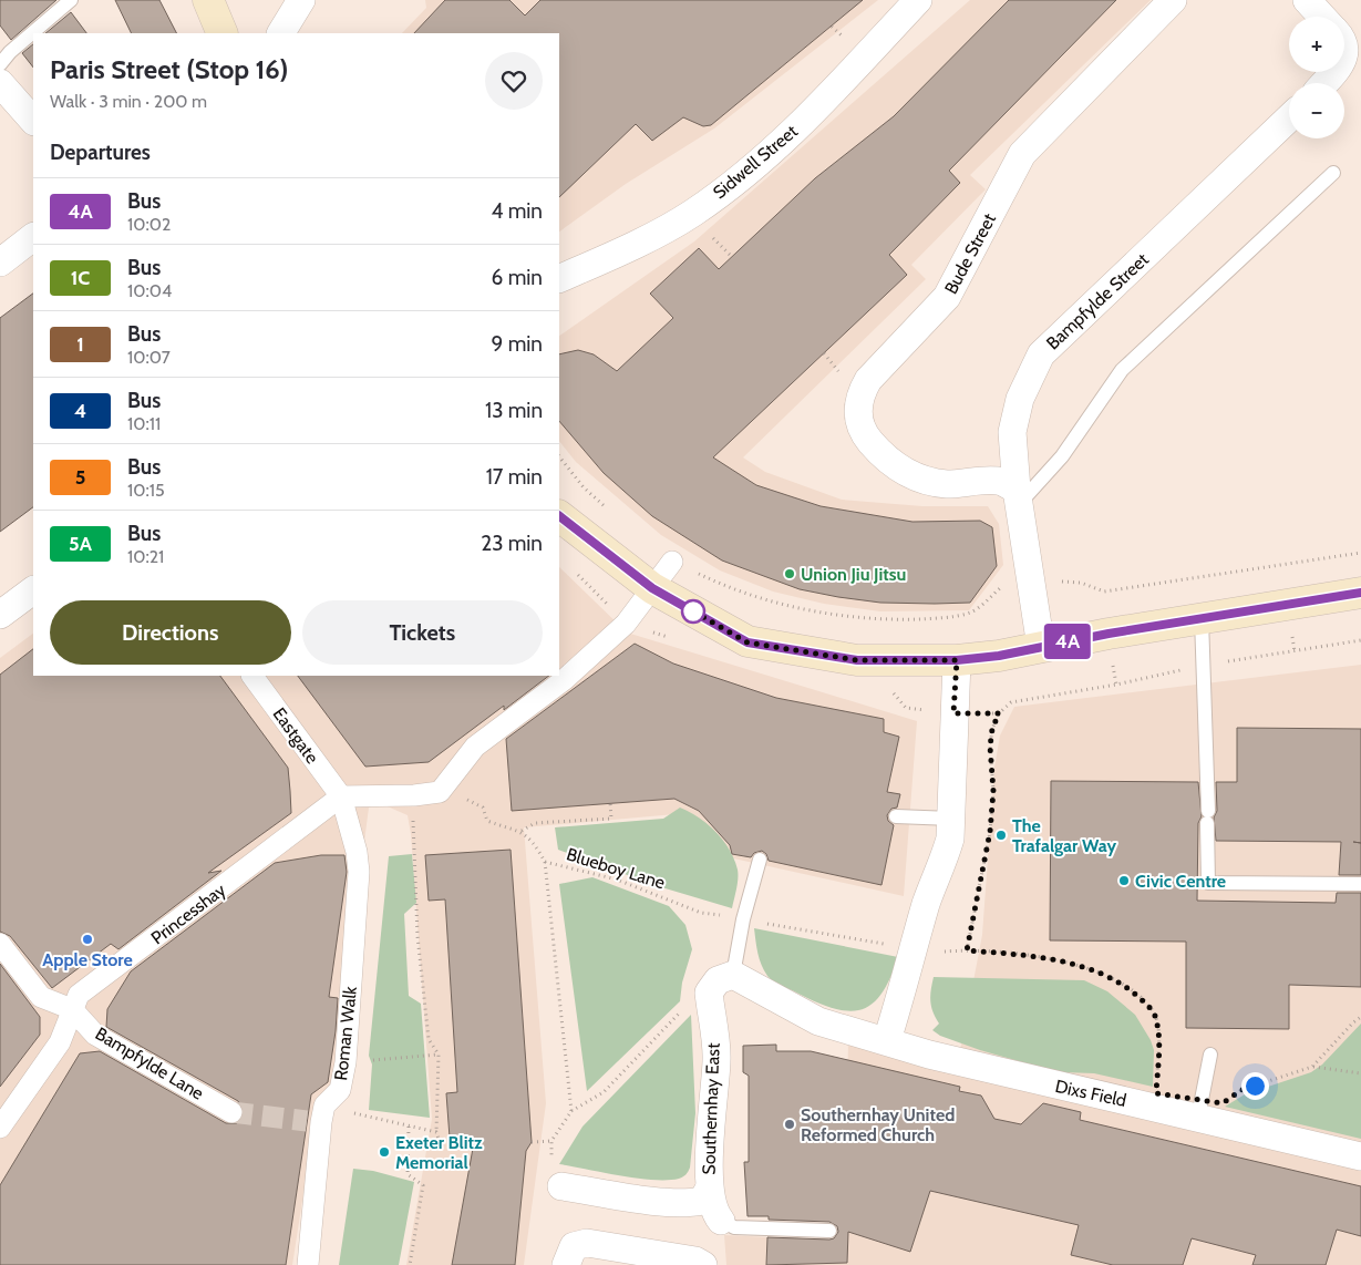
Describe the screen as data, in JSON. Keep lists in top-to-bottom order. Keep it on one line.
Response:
{"streets":{"street":["Sidwell Street","Bude Street","Bampfylde Street","Eastgate","Princesshay","Roman Walk","Bampfylde Lane","Dixs Field","Southernhay East"],"path":["Blueboy Lane"]},"crossings":[["Bude Street","Bampfylde Street"],["Eastgate","Princesshay"],["Eastgate","Roman Walk"],["Princesshay","Roman Walk"],["Princesshay","Bampfylde Lane"]],"places":["Union Jiu Jitsu","The Trafalgar Way","Civic Centre","Apple Store","Southernhay United Reformed Church","Exeter Blitz Memorial"],"lines":["bus line 4A"],"page":{"on_map":"4A","map_buttons":["+","−"],"heading":[["Paris Street (Stop 16)","Walk · 3 min · 200 m"],"Departures"],"list":[{"mark":"4A","name":"Bus","note":"10:02","value":"4 min"},{"mark":"1C","name":"Bus","note":"10:04","value":"6 min"},{"mark":"1","name":"Bus","note":"10:07","value":"9 min"},{"mark":"4","name":"Bus","note":"10:11","value":"13 min"},{"mark":"5","name":"Bus","note":"10:15","value":"17 min"},{"mark":"5A","name":"Bus","note":"10:21","value":"23 min"}],"buttons":["Directions","Tickets"]}}
